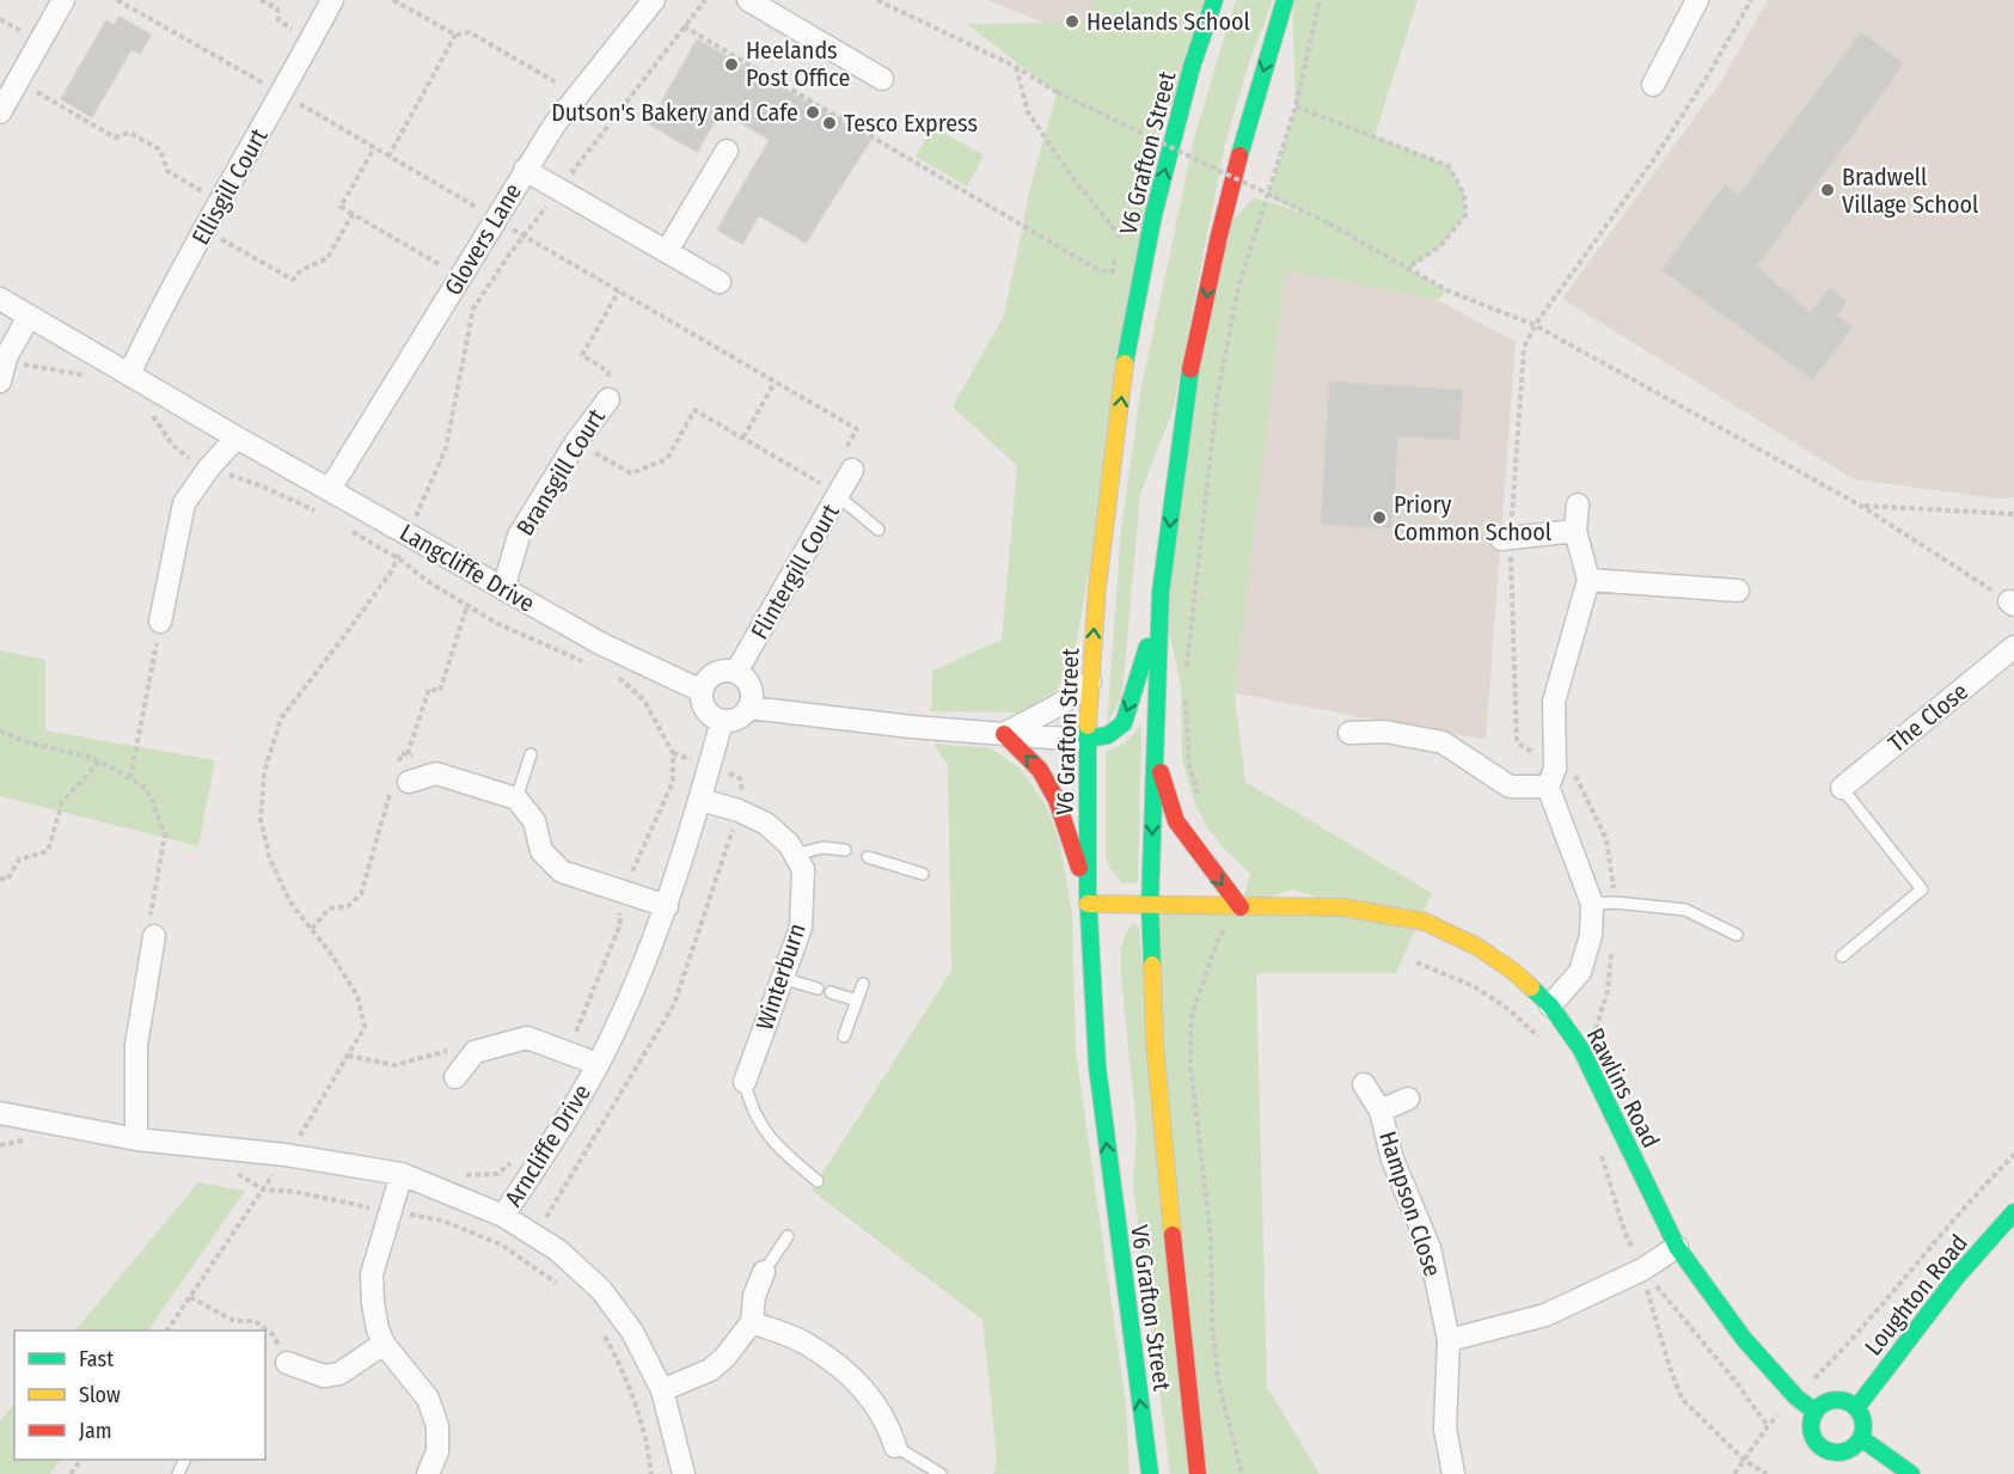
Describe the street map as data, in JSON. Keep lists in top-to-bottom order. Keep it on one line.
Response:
{"streets":{"street":["V6 Grafton Street","Ellisgill Court","Glovers Lane","Bransgill Court","Langcliffe Drive","Flintergill Court","The Close","Winterburn","Rawlins Road","Arncliffe Drive","Hampson Close","Loughton Road"]},"crossings":[["V6 Grafton Street","Rawlins Road"],["Ellisgill Court","Langcliffe Drive"],["Glovers Lane","Langcliffe Drive"],["Bransgill Court","Langcliffe Drive"],["Langcliffe Drive","Flintergill Court"],["Langcliffe Drive","Arncliffe Drive"],["Flintergill Court","Arncliffe Drive"],["Rawlins Road","Loughton Road"]],"places":["Heelands School","Heelands Post Office","Dutson's Bakery and Cafe","Tesco Express","Bradwell Village School","Priory Common School"],"legend":["Fast","Slow","Jam"]}
